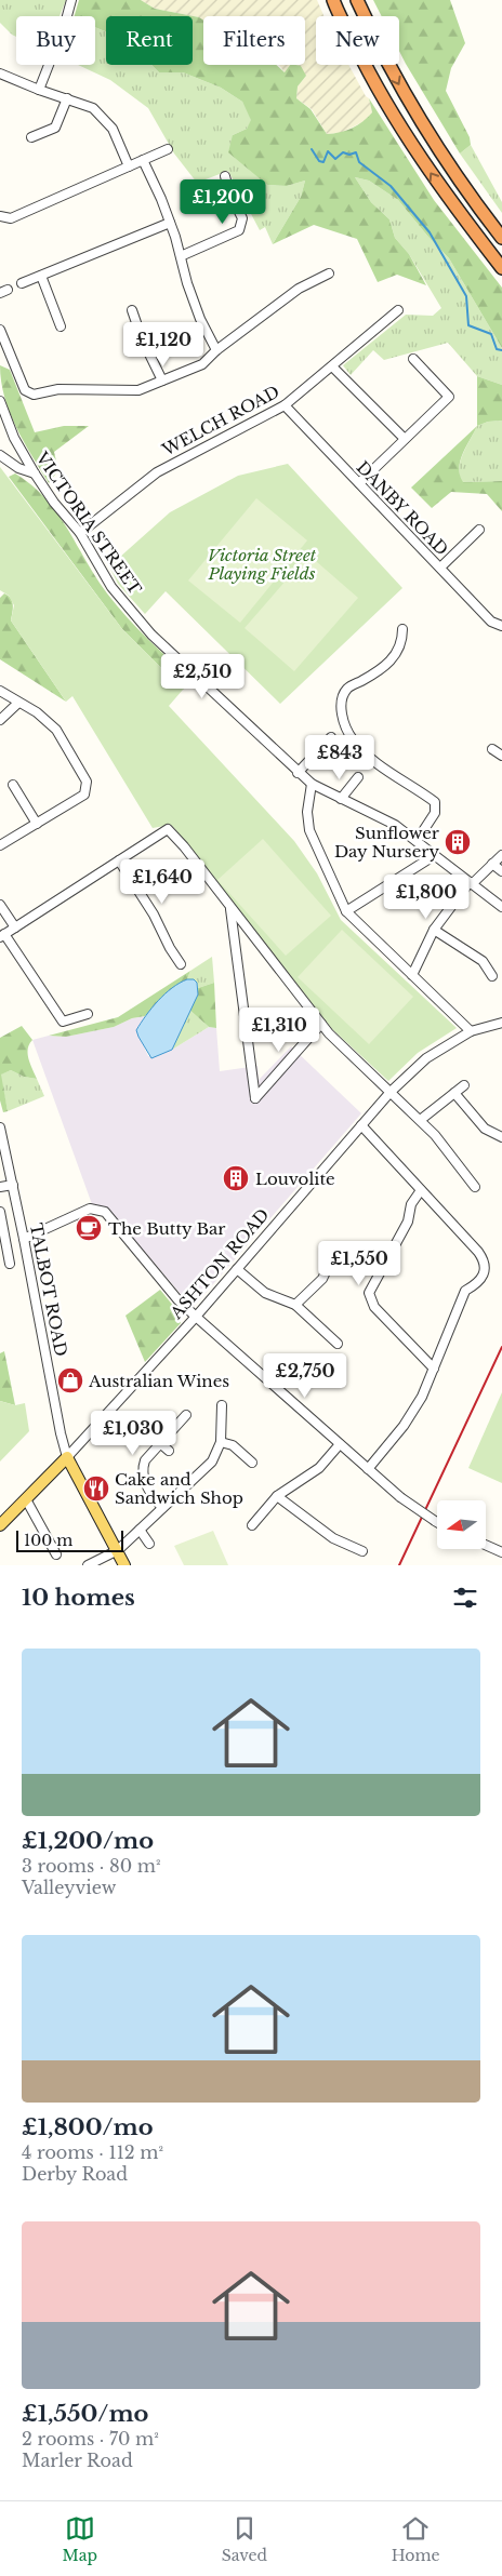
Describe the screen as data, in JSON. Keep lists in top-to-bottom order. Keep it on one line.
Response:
{"streets":{"main road":["ASHTON ROAD"],"street":["WELCH ROAD","DANBY ROAD","VICTORIA STREET","TALBOT ROAD"]},"crossings":[["WELCH ROAD","DANBY ROAD"],["WELCH ROAD","VICTORIA STREET"],["ASHTON ROAD","TALBOT ROAD"]],"parks":["Victoria Street Playing Fields"],"places":{"building":["Sunflower Day Nursery","Louvolite"],"cafe":["The Butty Bar"],"shop":["Australian Wines"],"restaurant":["Cake and Sandwich Shop"]},"scale_bar":"100 m","north":"left","page":{"chip":["Buy","Rent","Filters","New"],"price":["£1,200","£1,120","£2,510","£843","£1,640","£1,800","£1,310","£1,550","£2,750","£1,030"],"scale":"100 m","heading":"10 homes","list":[{"name":"£1,200/mo","note":"3 rooms · 80 m² · Valleyview"},{"name":"£1,800/mo","note":"4 rooms · 112 m² · Derby Road"},{"name":"£1,550/mo","note":"2 rooms · 70 m² · Marler Road"}],"tabs":["Map","Saved","Home"]}}
